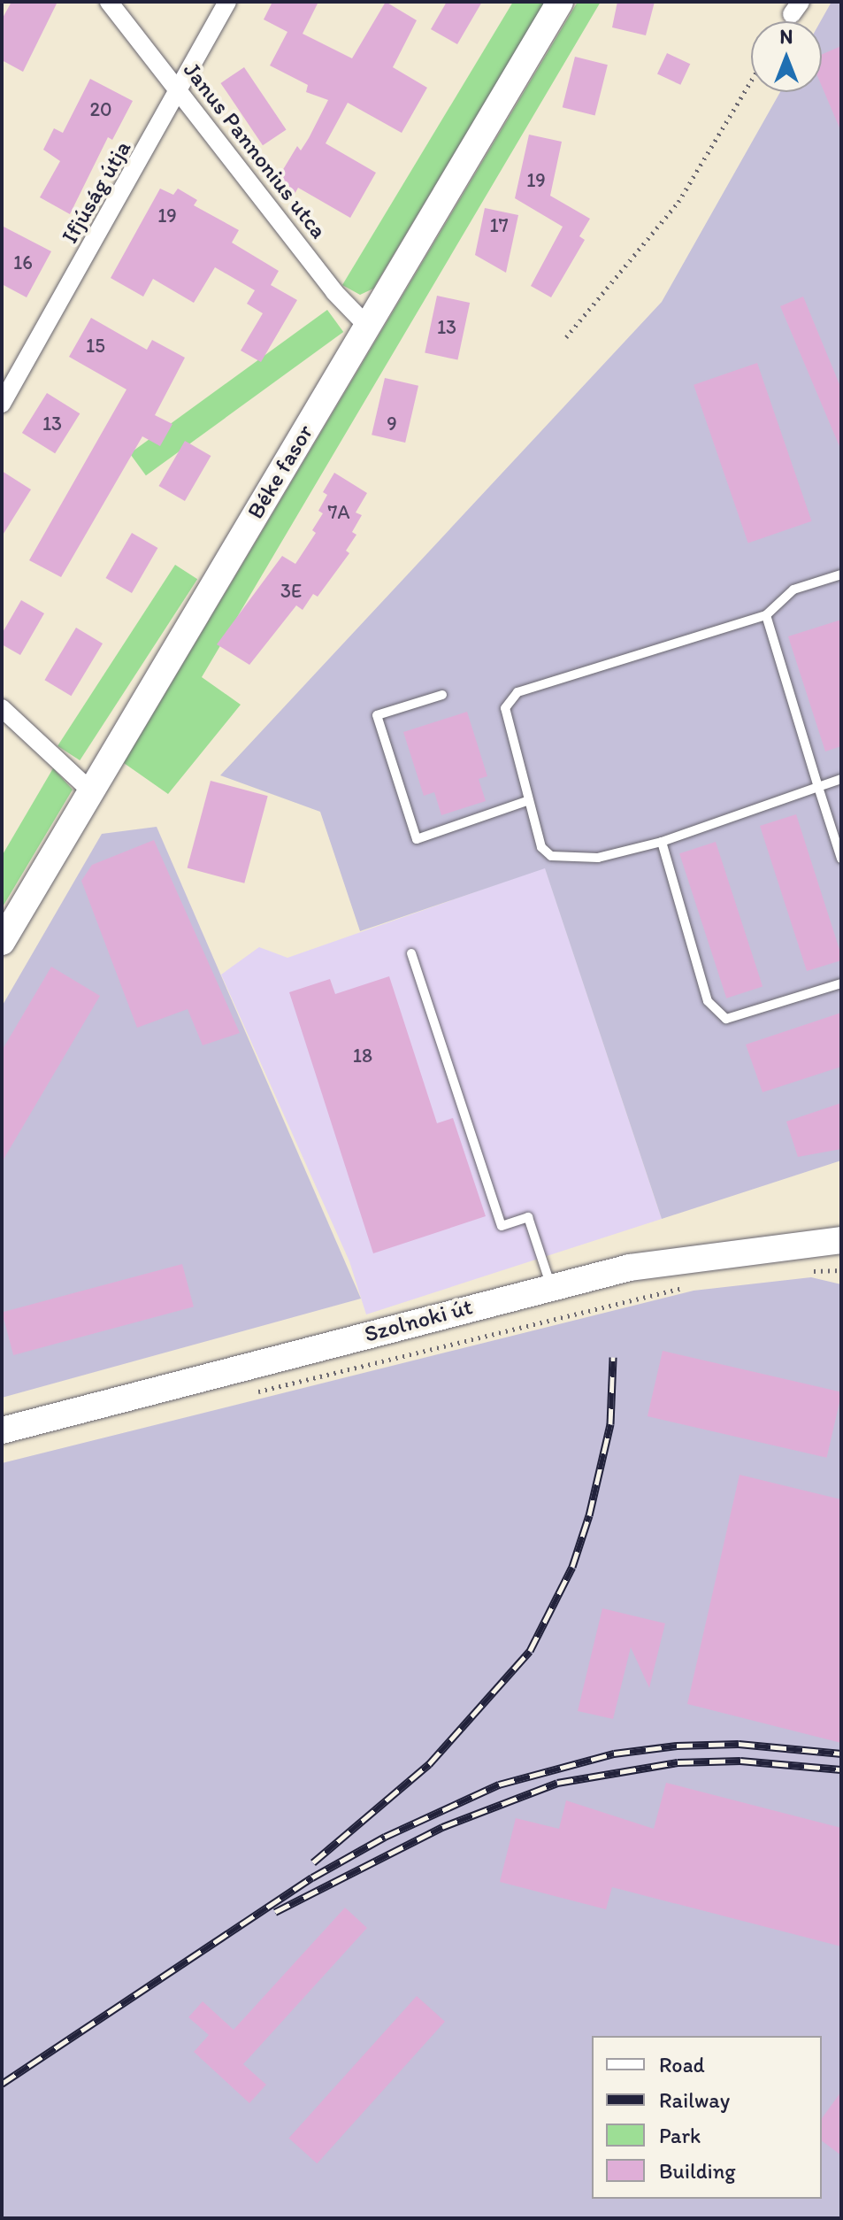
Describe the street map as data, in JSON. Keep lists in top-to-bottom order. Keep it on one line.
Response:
{"streets":{"street":["Janus Pannonius utca","Ifjúság útja","Béke fasor","Szolnoki út"]},"crossings":[["Janus Pannonius utca","Ifjúság útja"],["Janus Pannonius utca","Béke fasor"]],"house_numbers":["20","19","19","17","16","13","15","13","9","7A","3E","18"],"legend":["Road","Railway","Park","Building"],"north":"top"}
